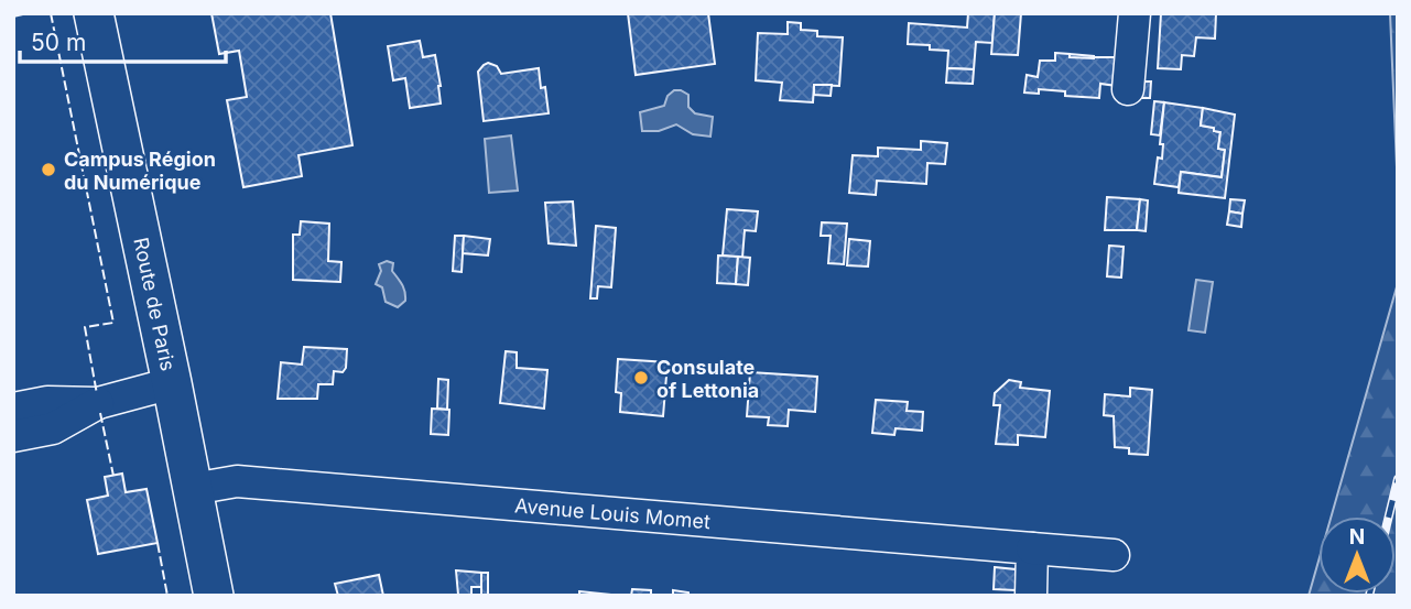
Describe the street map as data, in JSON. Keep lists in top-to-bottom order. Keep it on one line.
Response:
{"streets":{"main road":["Route de Paris"],"street":["Avenue Louis Momet"]},"crossings":[["Route de Paris","Avenue Louis Momet"]],"places":["Campus Région du Numérique","Consulate of Lettonia"],"scale_bar":"50 m","north":"top"}
